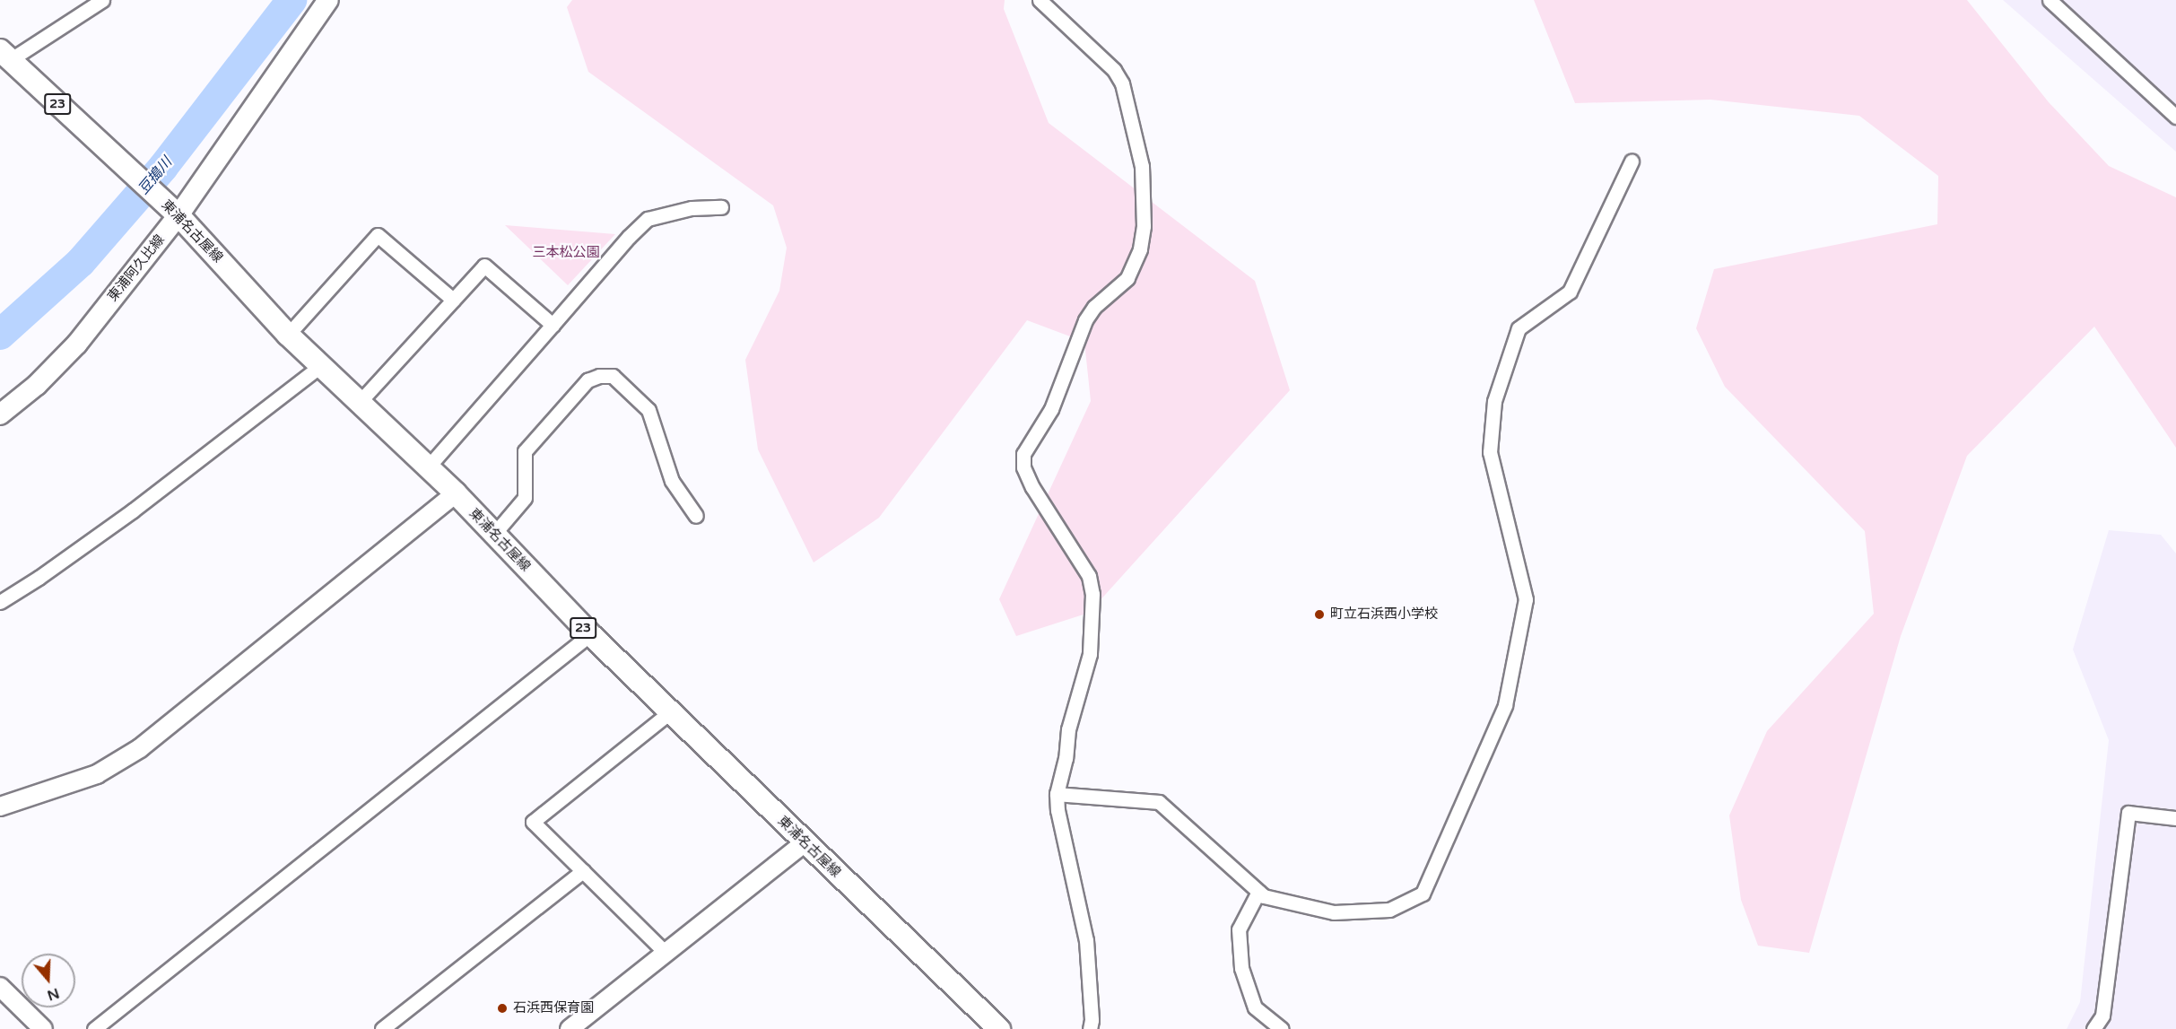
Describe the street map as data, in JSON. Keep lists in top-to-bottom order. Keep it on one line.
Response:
{"streets":{"main road":["23","東浦名古屋線","東浦阿久比線"]},"crossings":[["東浦名古屋線","東浦阿久比線"]],"water":["豆搗川"],"parks":["三本松公園"],"places":["町立石浜西小学校","石浜西保育園"],"north":"bottom"}
